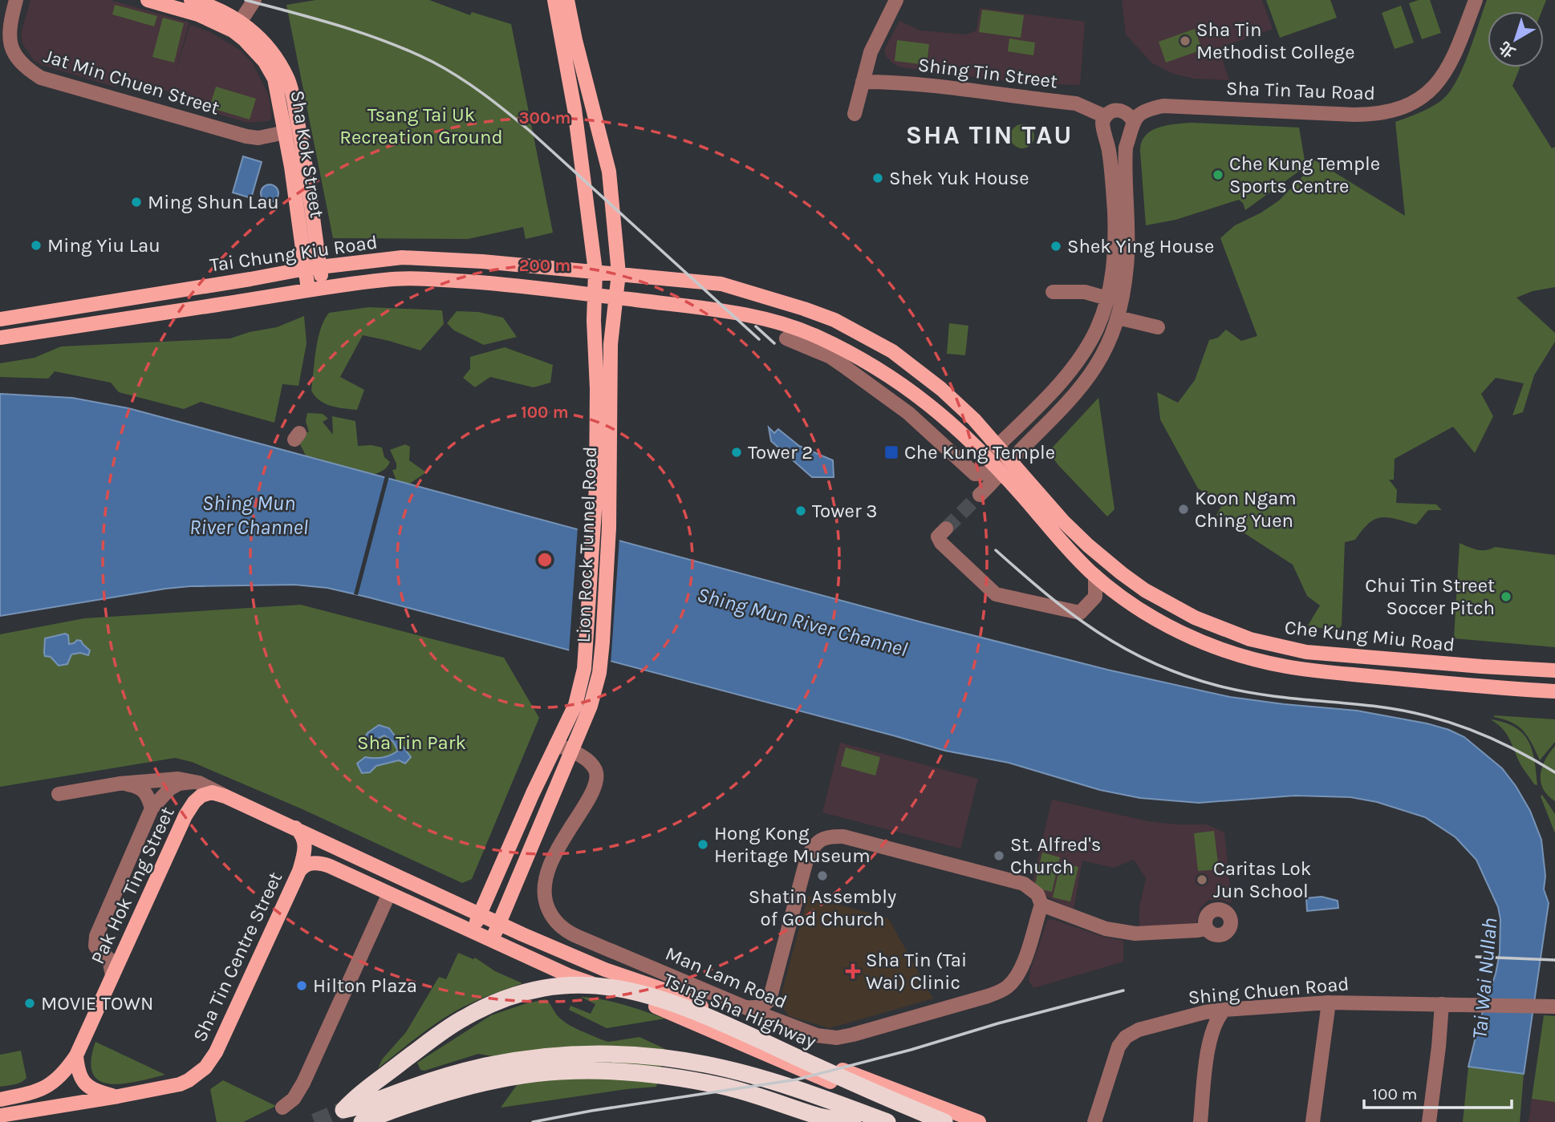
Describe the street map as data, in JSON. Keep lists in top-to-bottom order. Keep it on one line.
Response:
{"streets":{"highway":["Tsing Sha Highway"],"main road":["Sha Kok Street","Tai Chung Kiu Road","Lion Rock Tunnel Road","Che Kung Miu Road","Pak Hok Ting Street","Sha Tin Centre Street"],"street":["Shing Tin Street","Jat Min Chuen Street","Sha Tin Tau Road","Man Lam Road","Shing Chuen Road"]},"crossings":[["Shing Tin Street","Sha Tin Tau Road"],["Jat Min Chuen Street","Sha Kok Street"],["Sha Kok Street","Tai Chung Kiu Road"],["Tai Chung Kiu Road","Lion Rock Tunnel Road"],["Tai Chung Kiu Road","Che Kung Miu Road"],["Lion Rock Tunnel Road","Che Kung Miu Road"],["Lion Rock Tunnel Road","Sha Tin Centre Street"],["Lion Rock Tunnel Road","Man Lam Road"]],"districts":["SHA TIN TAU"],"water":["Shing Mun River Channel","Tai Wai Nullah"],"parks":["Tsang Tai Uk Recreation Ground","Sha Tin Park"],"places":{"other":["Sha Tin Methodist College","Che Kung Temple Sports Centre","Shek Yuk House","Ming Shun Lau","Ming Yiu Lau","Shek Ying House","Tower 2","Koon Ngam Ching Yuen","Tower 3","Chui Tin Street Soccer Pitch","Hong Kong Heritage Museum","St. Alfred's Church","Shatin Assembly of God Church","Caritas Lok Jun School","Hilton Plaza","MOVIE TOWN"],"transit":["Che Kung Temple"],"health":["Sha Tin (Tai Wai) Clinic"]},"scale_bar":"100 m","north":"bottom left","rings":["300 m","200 m","100 m"]}
